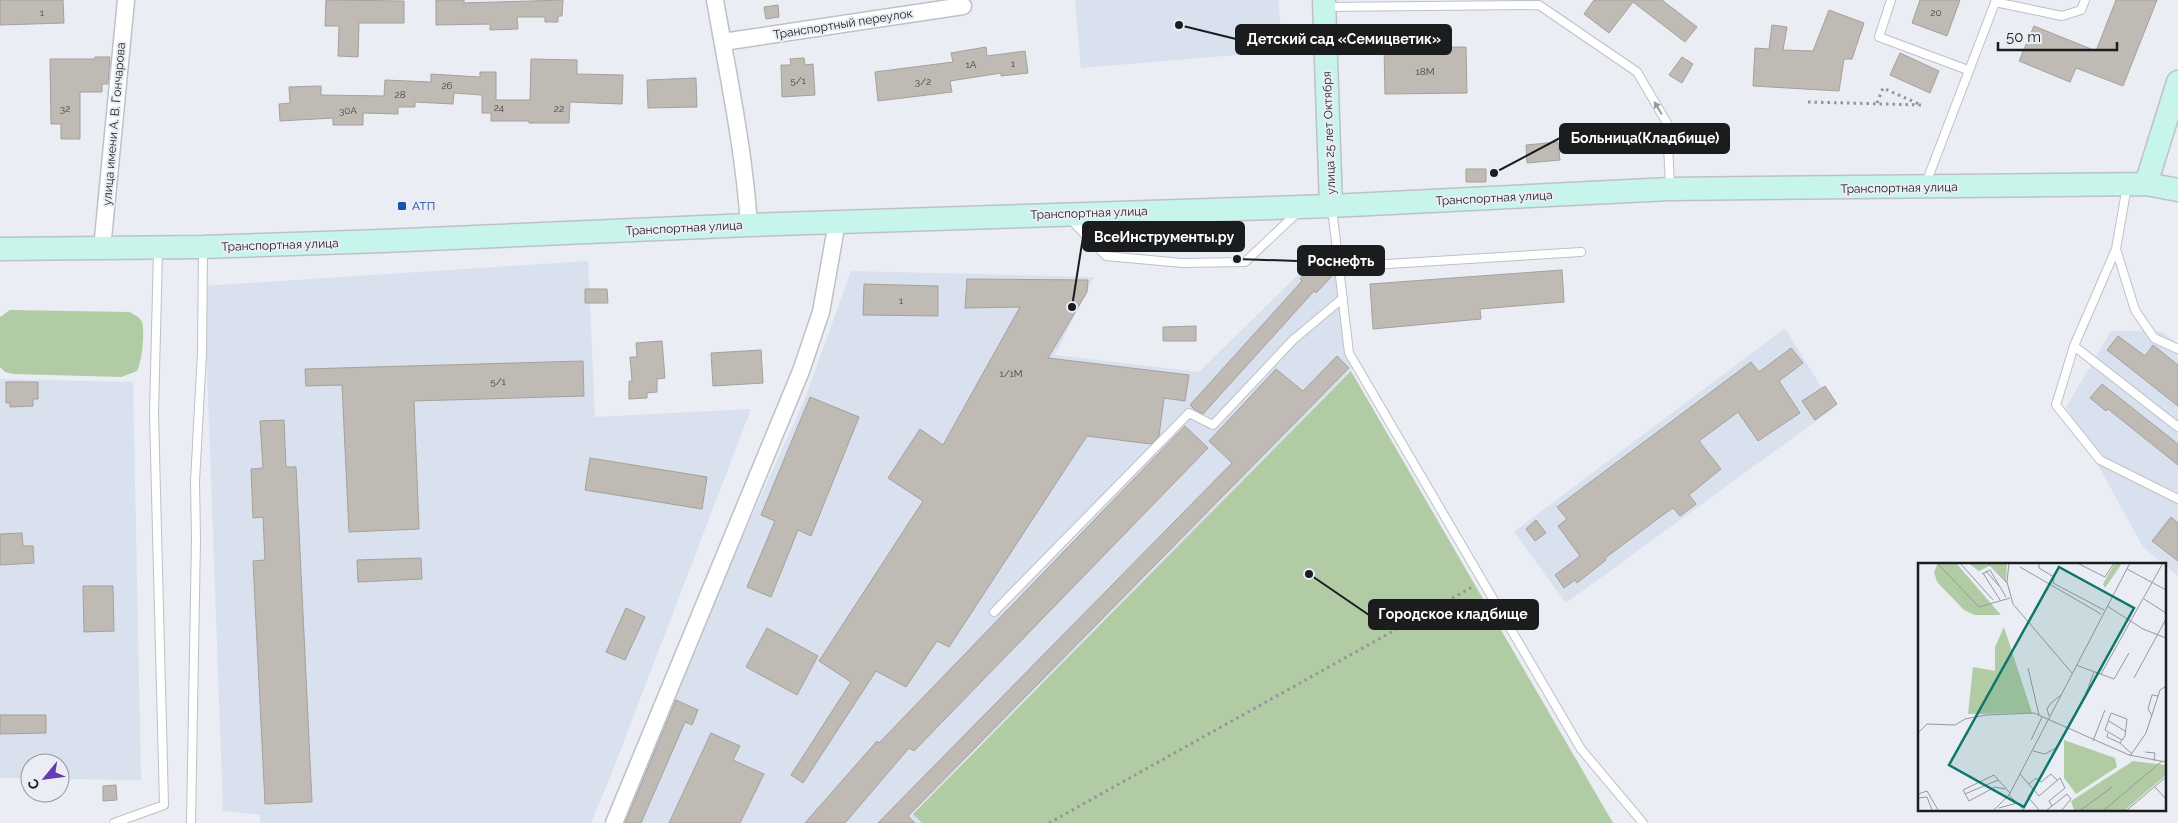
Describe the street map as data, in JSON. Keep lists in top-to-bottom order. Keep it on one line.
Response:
{"streets":{"main road":["улица 25 лет Октября","Транспортная улица"],"street":["Транспортный переулок","улица имени А. В. Гончарова"]},"crossings":[["улица имени А. В. Гончарова","Транспортная улица"],["улица 25 лет Октября","Транспортная улица"]],"places":{"other":["Детский сад «Семицветик»","Больница(Кладбище)","Роснефть","ВсеИнструменты.ру","Городское кладбище"],"transit":["АТП"]},"house_numbers":["1","20","1","1А","18М","5/1","3/2","26","28","24","32","22","30А","1","1/1М","5/1"],"scale_bar":"50 m","north":"bottom left"}
